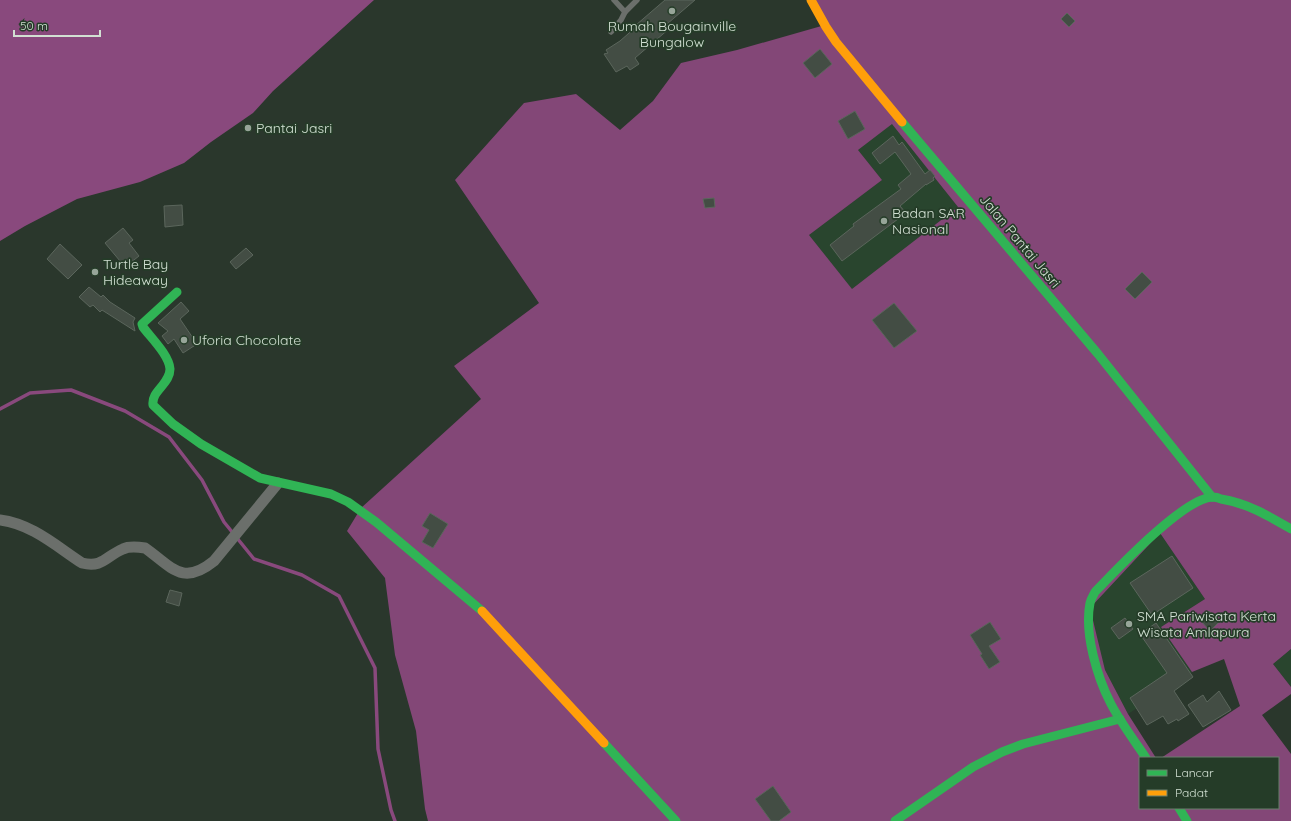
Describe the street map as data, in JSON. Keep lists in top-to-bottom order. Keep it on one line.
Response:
{"streets":{"street":["Jalan Pantai Jasri"]},"places":["Rumah Bougainville Bungalow","Pantai Jasri","Badan SAR Nasional","Turtle Bay Hideaway","Uforia Chocolate","SMA Pariwisata Kerta Wisata Amlapura"],"legend":["Lancar","Padat"],"scale_bar":"50 m"}
